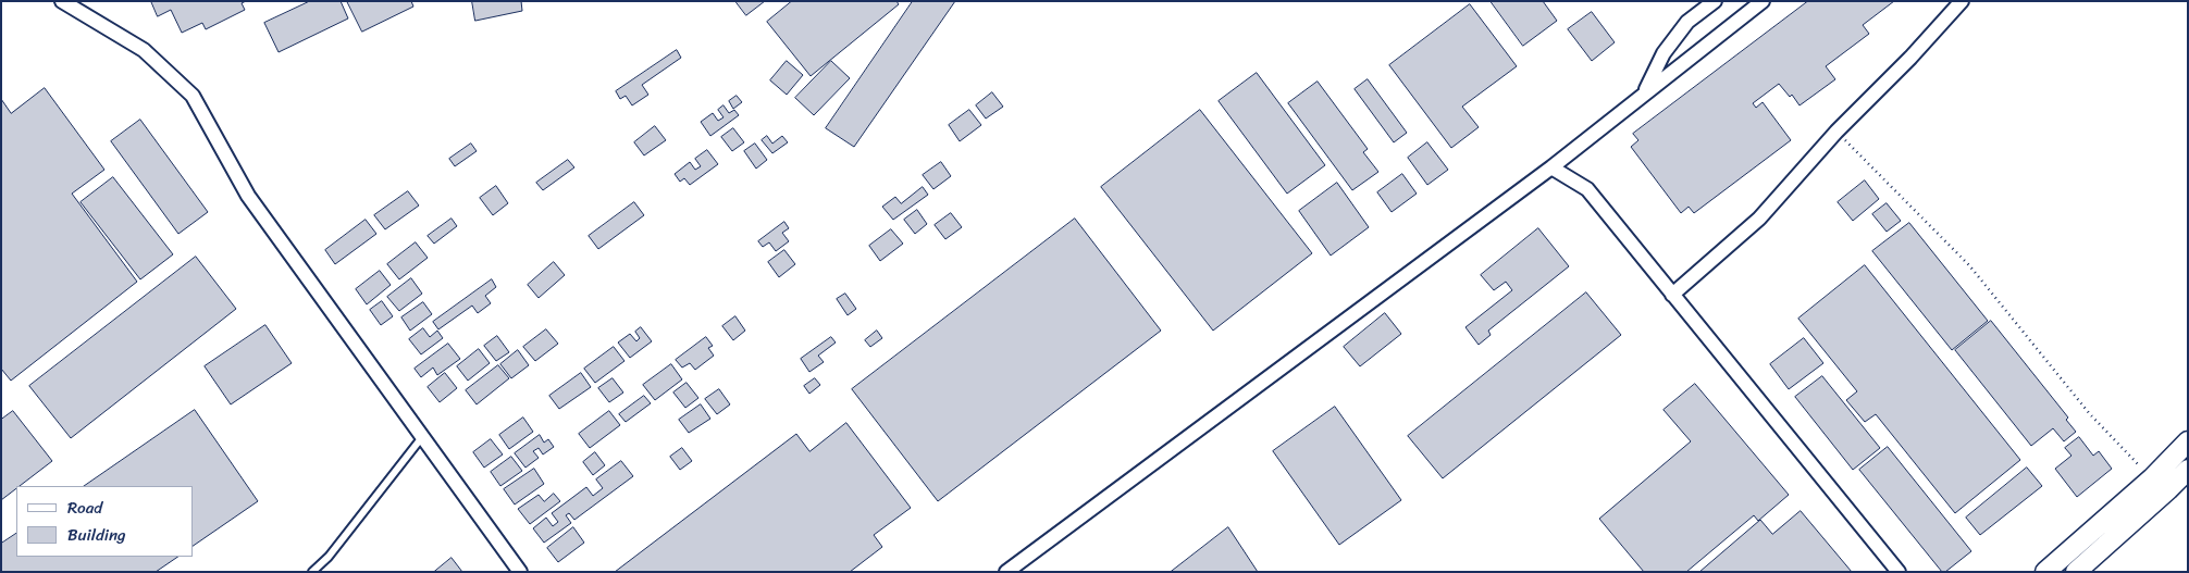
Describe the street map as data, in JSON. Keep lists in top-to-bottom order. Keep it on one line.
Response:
{"legend":["Road","Building"]}
